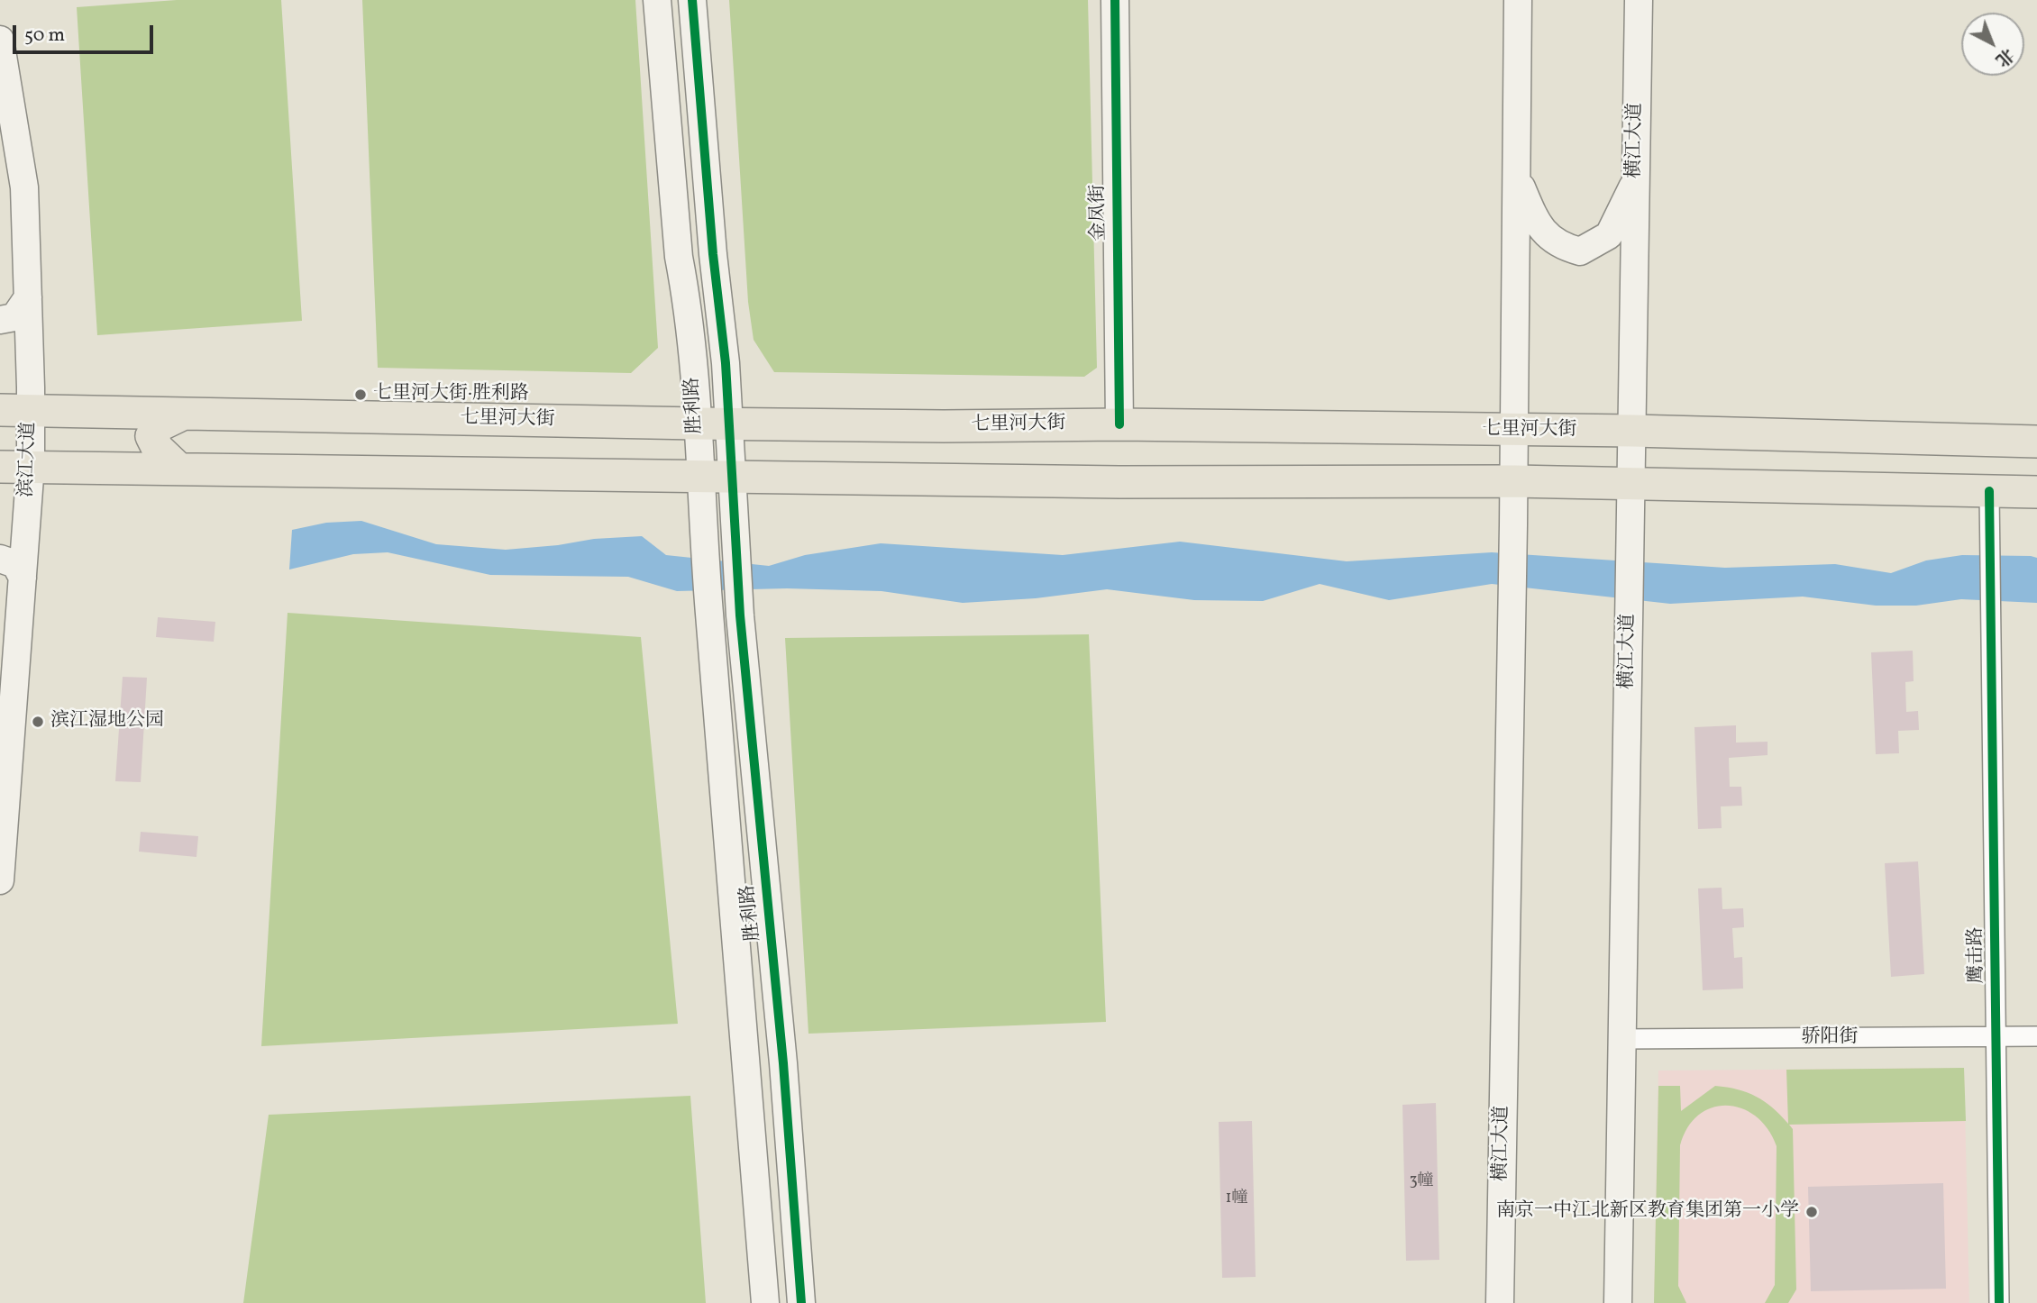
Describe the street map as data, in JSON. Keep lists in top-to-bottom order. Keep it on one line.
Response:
{"streets":{"main road":["横江大道","金凤街","胜利路","七里河大街","滨江大道"],"street":["鹰击路","骄阳街"]},"crossings":[["横江大道","七里河大街"],["横江大道","骄阳街"],["金凤街","七里河大街"],["胜利路","七里河大街"],["七里河大街","滨江大道"],["鹰击路","骄阳街"]],"places":["七里河大街·胜利路","滨江湿地公园","南京一中江北新区教育集团第一小学"],"house_numbers":["3幢","1幢"],"scale_bar":"50 m","north":"bottom right"}
